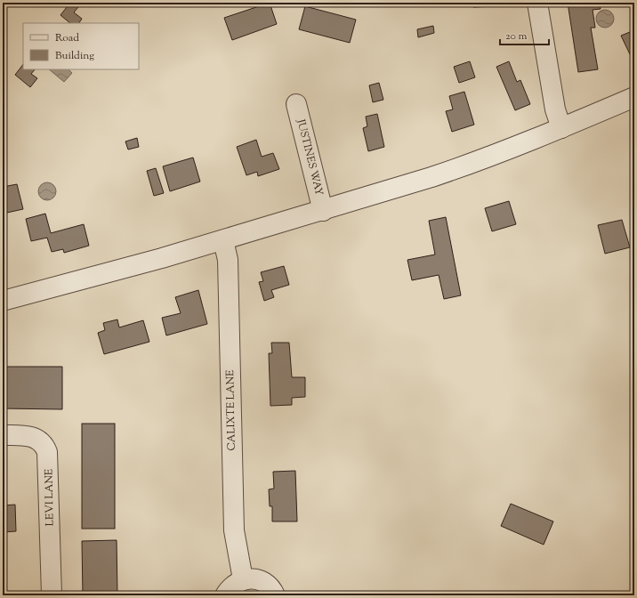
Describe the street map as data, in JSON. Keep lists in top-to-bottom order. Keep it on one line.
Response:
{"streets":{"street":["JUSTINES WAY","CALIXTE LANE","LEVI LANE"]},"legend":["Road","Building"],"scale_bar":"20 m"}
